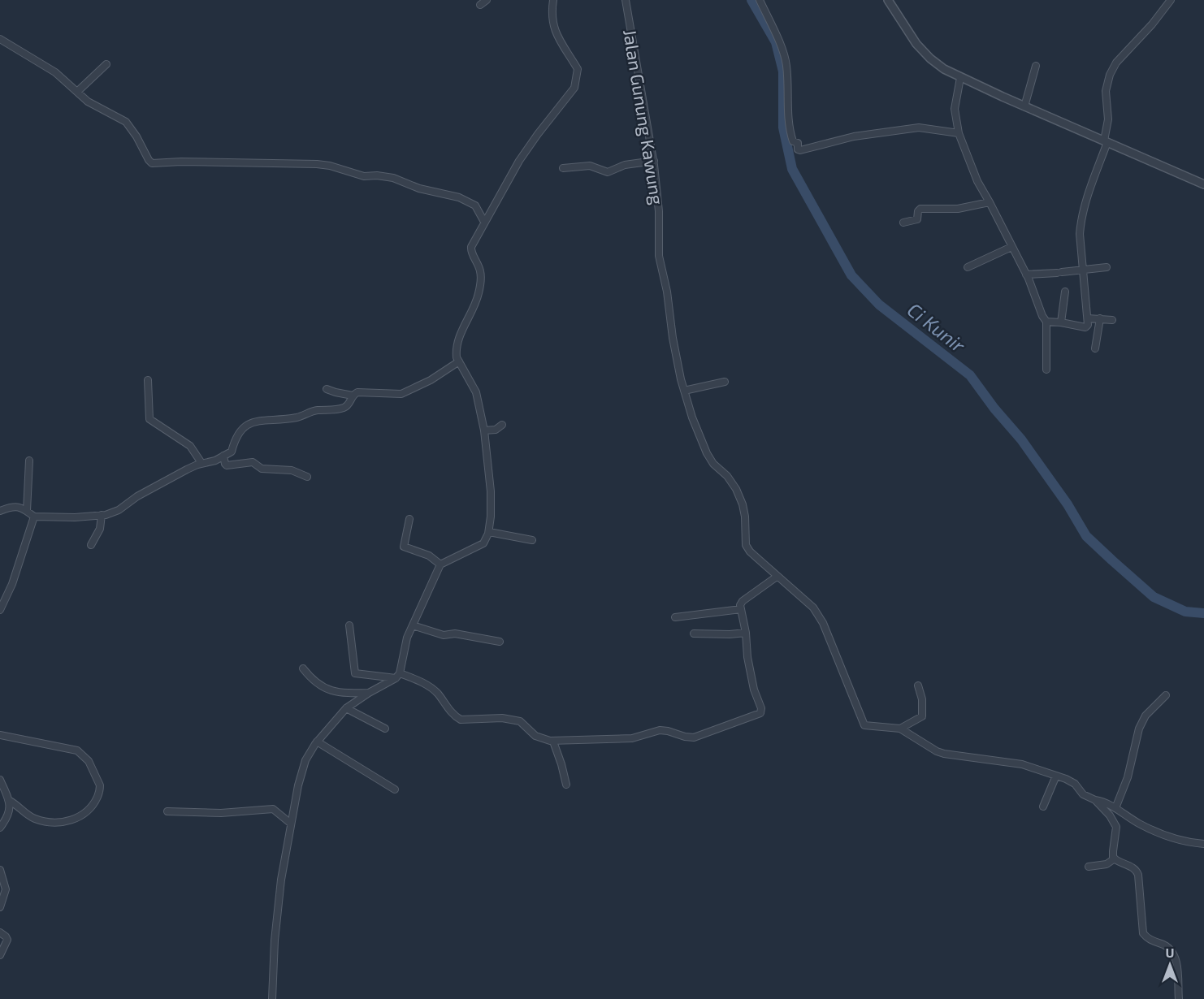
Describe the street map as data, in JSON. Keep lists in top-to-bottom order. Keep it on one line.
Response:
{"streets":{"street":["Jalan Gunung Kawung"]},"water":["Ci Kunir"],"north":"top"}
